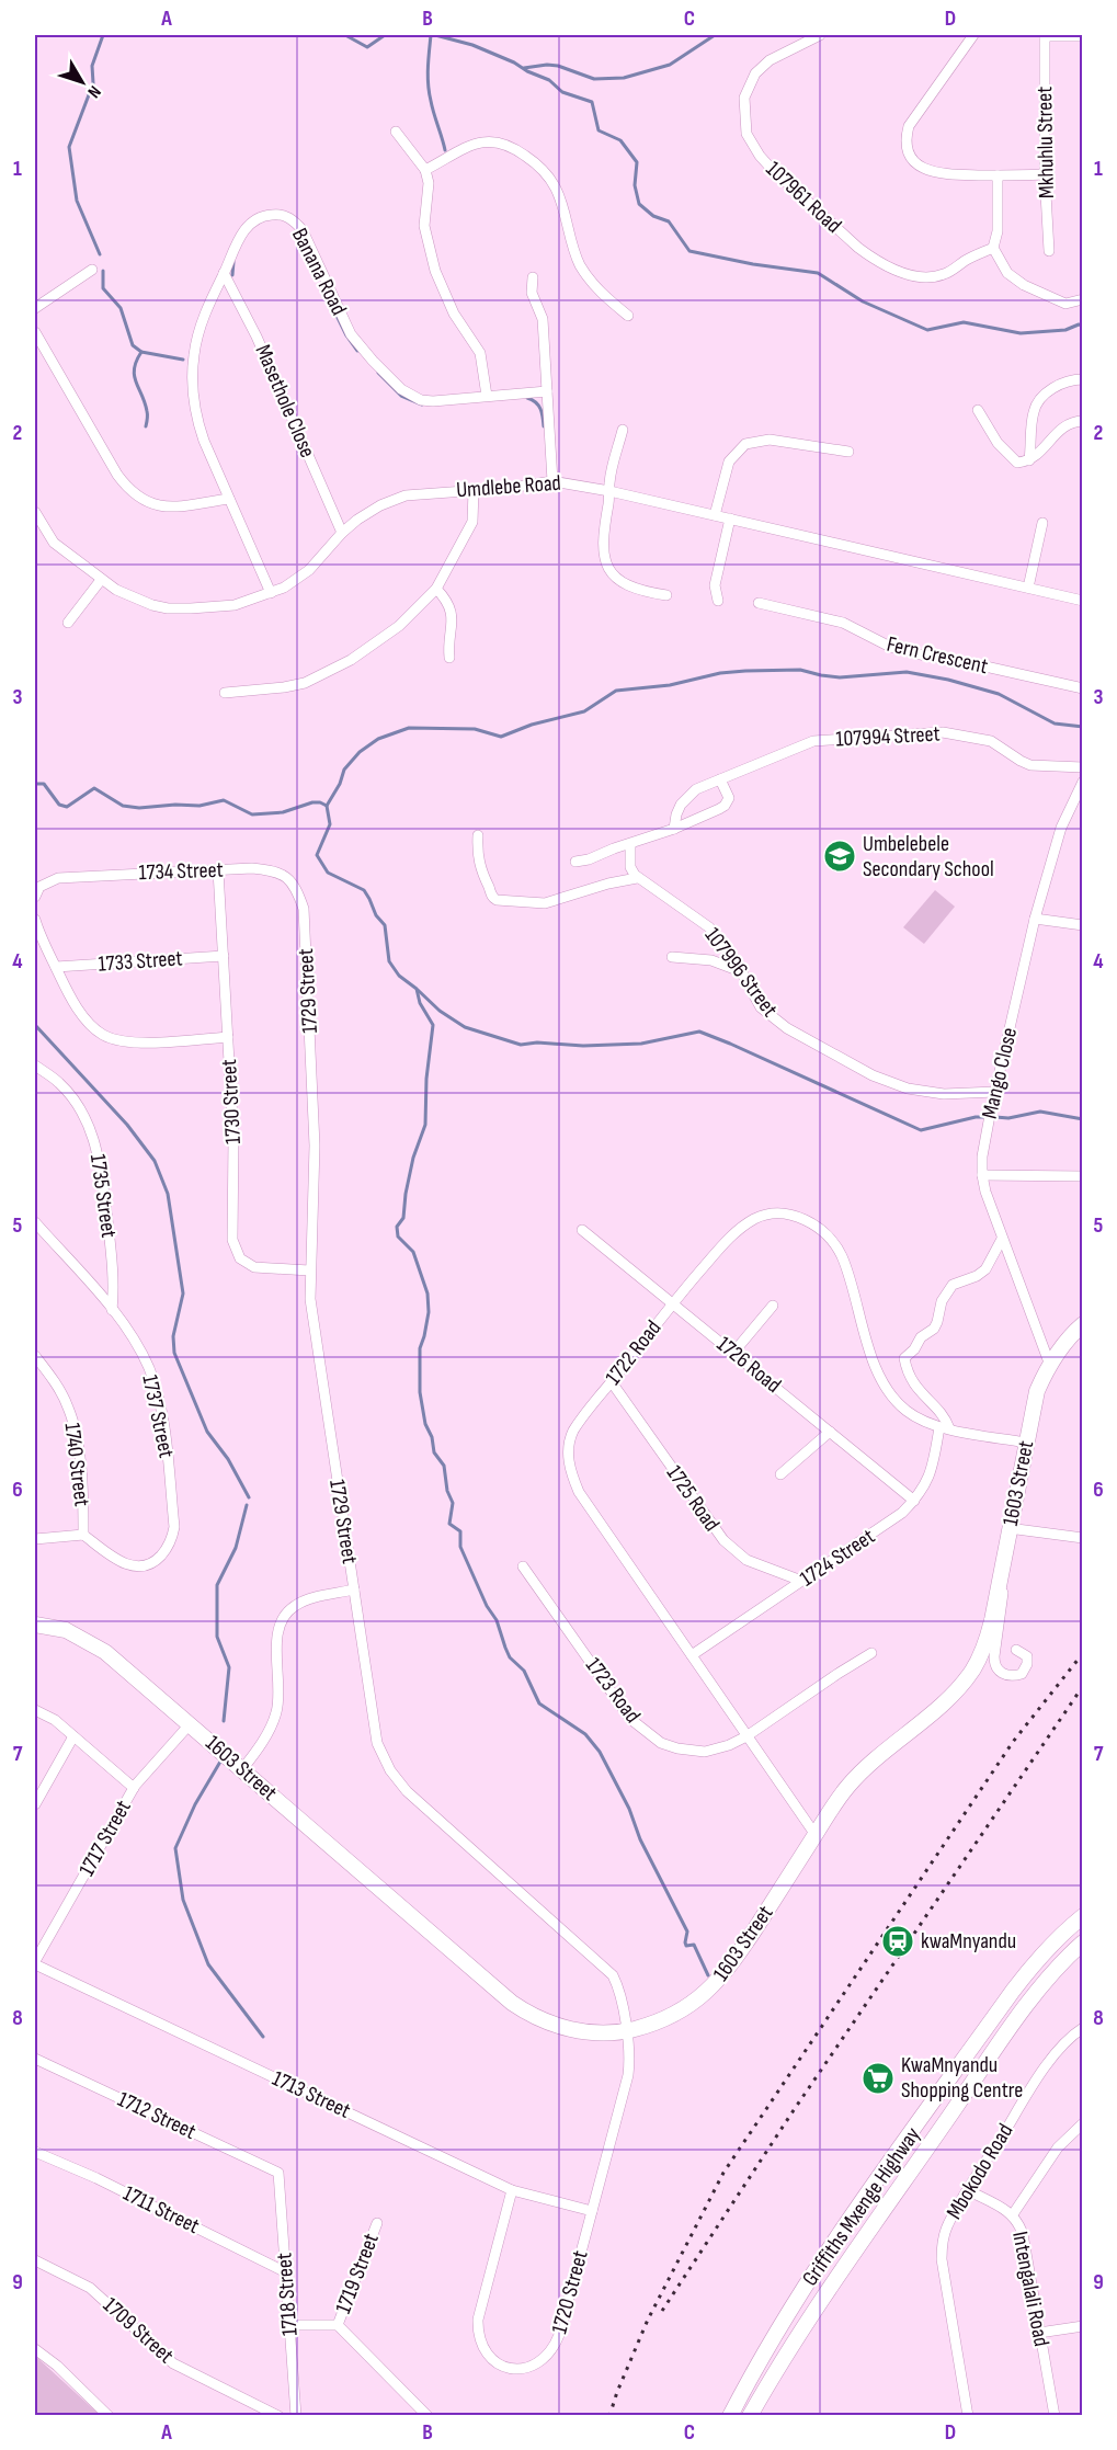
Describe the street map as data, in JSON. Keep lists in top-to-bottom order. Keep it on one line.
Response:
{"streets":{"street":["Mkhuhlu Street","107961 Road","Banana Road","Masethole Close","Umdlebe Road","Fern Crescent","107994 Street","1734 Street","1733 Street","107996 Street","1729 Street","Mango Close","1730 Street","1735 Street","1722 Road","1726 Road","1737 Street","1740 Street","1603 Street","1725 Road","1724 Street","1723 Road","1717 Street","1713 Street","1712 Street","Mbokodo Road","Griffiths Mxenge Highway","1711 Street","1719 Street","Intengalali Road","1720 Street","1718 Street","1709 Street"]},"crossings":[["Banana Road","Masethole Close"],["Banana Road","Umdlebe Road"],["Masethole Close","Umdlebe Road"],["1734 Street","1729 Street"],["1734 Street","1730 Street"],["1733 Street","1730 Street"],["107996 Street","Mango Close"],["1729 Street","1730 Street"],["1729 Street","1603 Street"],["1729 Street","1720 Street"],["Mango Close","1603 Street"],["1735 Street","1737 Street"],["1722 Road","1726 Road"],["1722 Road","1603 Street"],["1722 Road","1725 Road"],["1722 Road","1724 Street"],["1722 Road","1723 Road"],["1726 Road","1724 Street"],["1737 Street","1740 Street"],["1603 Street","1717 Street"],["1603 Street","1720 Street"],["1725 Road","1724 Street"],["1717 Street","1713 Street"],["1713 Street","1720 Street"],["1712 Street","1718 Street"],["Mbokodo Road","Intengalali Road"],["1711 Street","1718 Street"]],"places":{"school or university":["Umbelebele Secondary School"],"station":["kwaMnyandu"],"supermarket":["KwaMnyandu Shopping Centre"]},"north":"bottom right","grid":{"columns":["A","B","C","D"],"rows":["1","2","3","4","5","6","7","8","9"]}}
